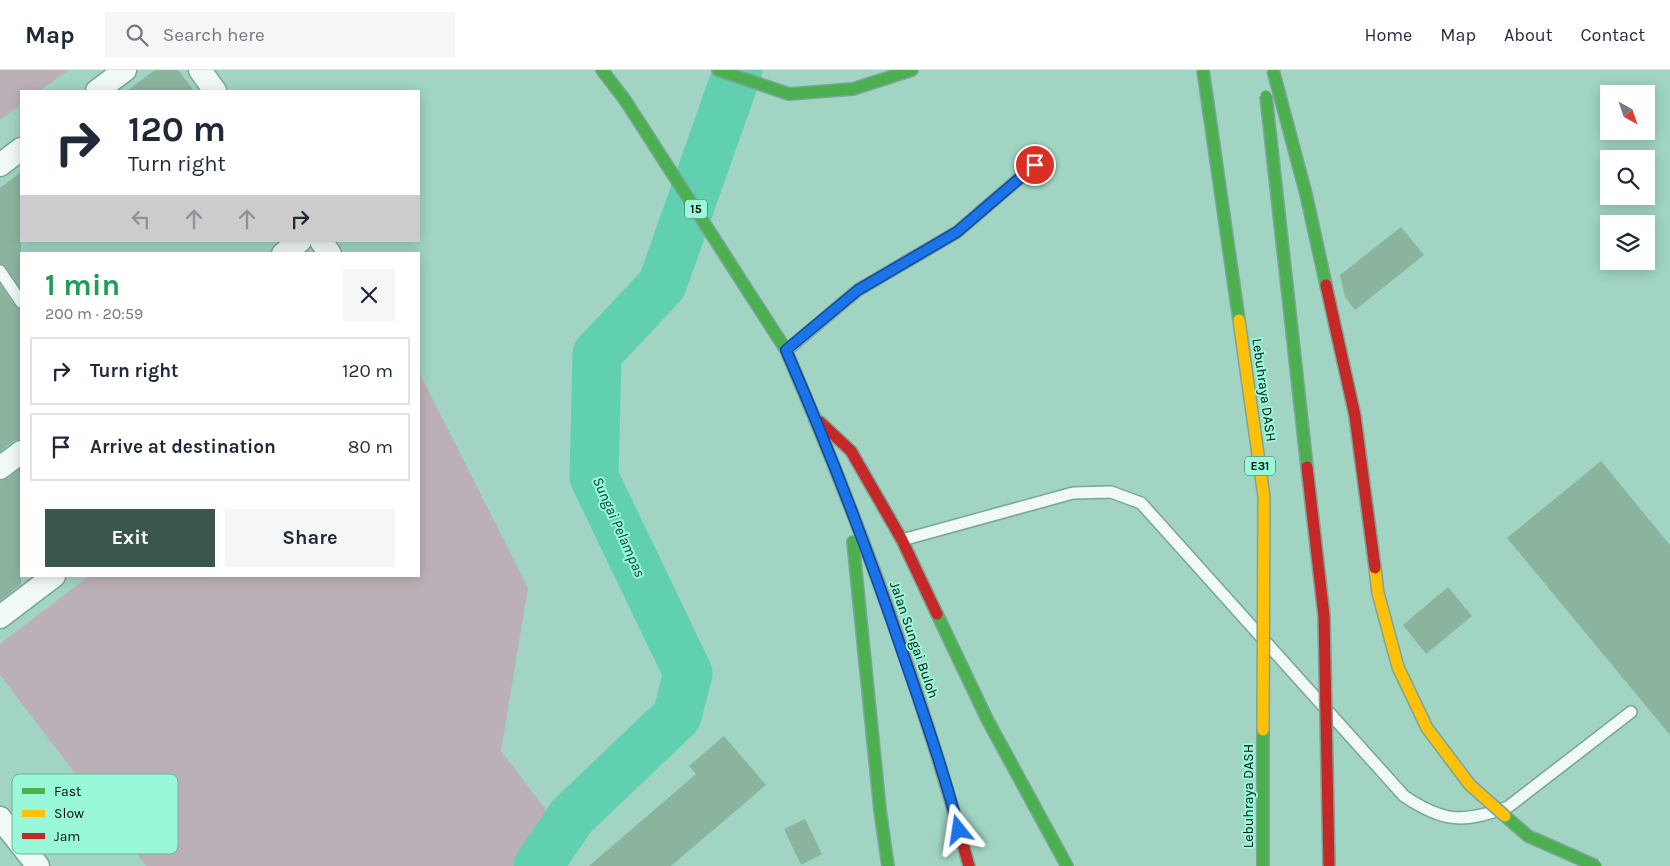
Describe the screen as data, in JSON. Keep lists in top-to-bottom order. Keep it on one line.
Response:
{"streets":{"highway":["15","Lebuhraya DASH","E31","Jalan Sungai Buloh"]},"water":["Sungai Pelampas"],"legend":["Fast","Slow","Jam"],"north":"bottom right","page":{"header":"Map","search":"Search here","nav":["Home","Map","About","Contact"],"turn":["120 m","Turn right"],"heading":["1 min","200 m · 20:59"],"list":[{"name":"Turn right","value":"120 m"},{"name":"Arrive at destination","value":"80 m"}],"buttons":["Exit","Share"]}}
